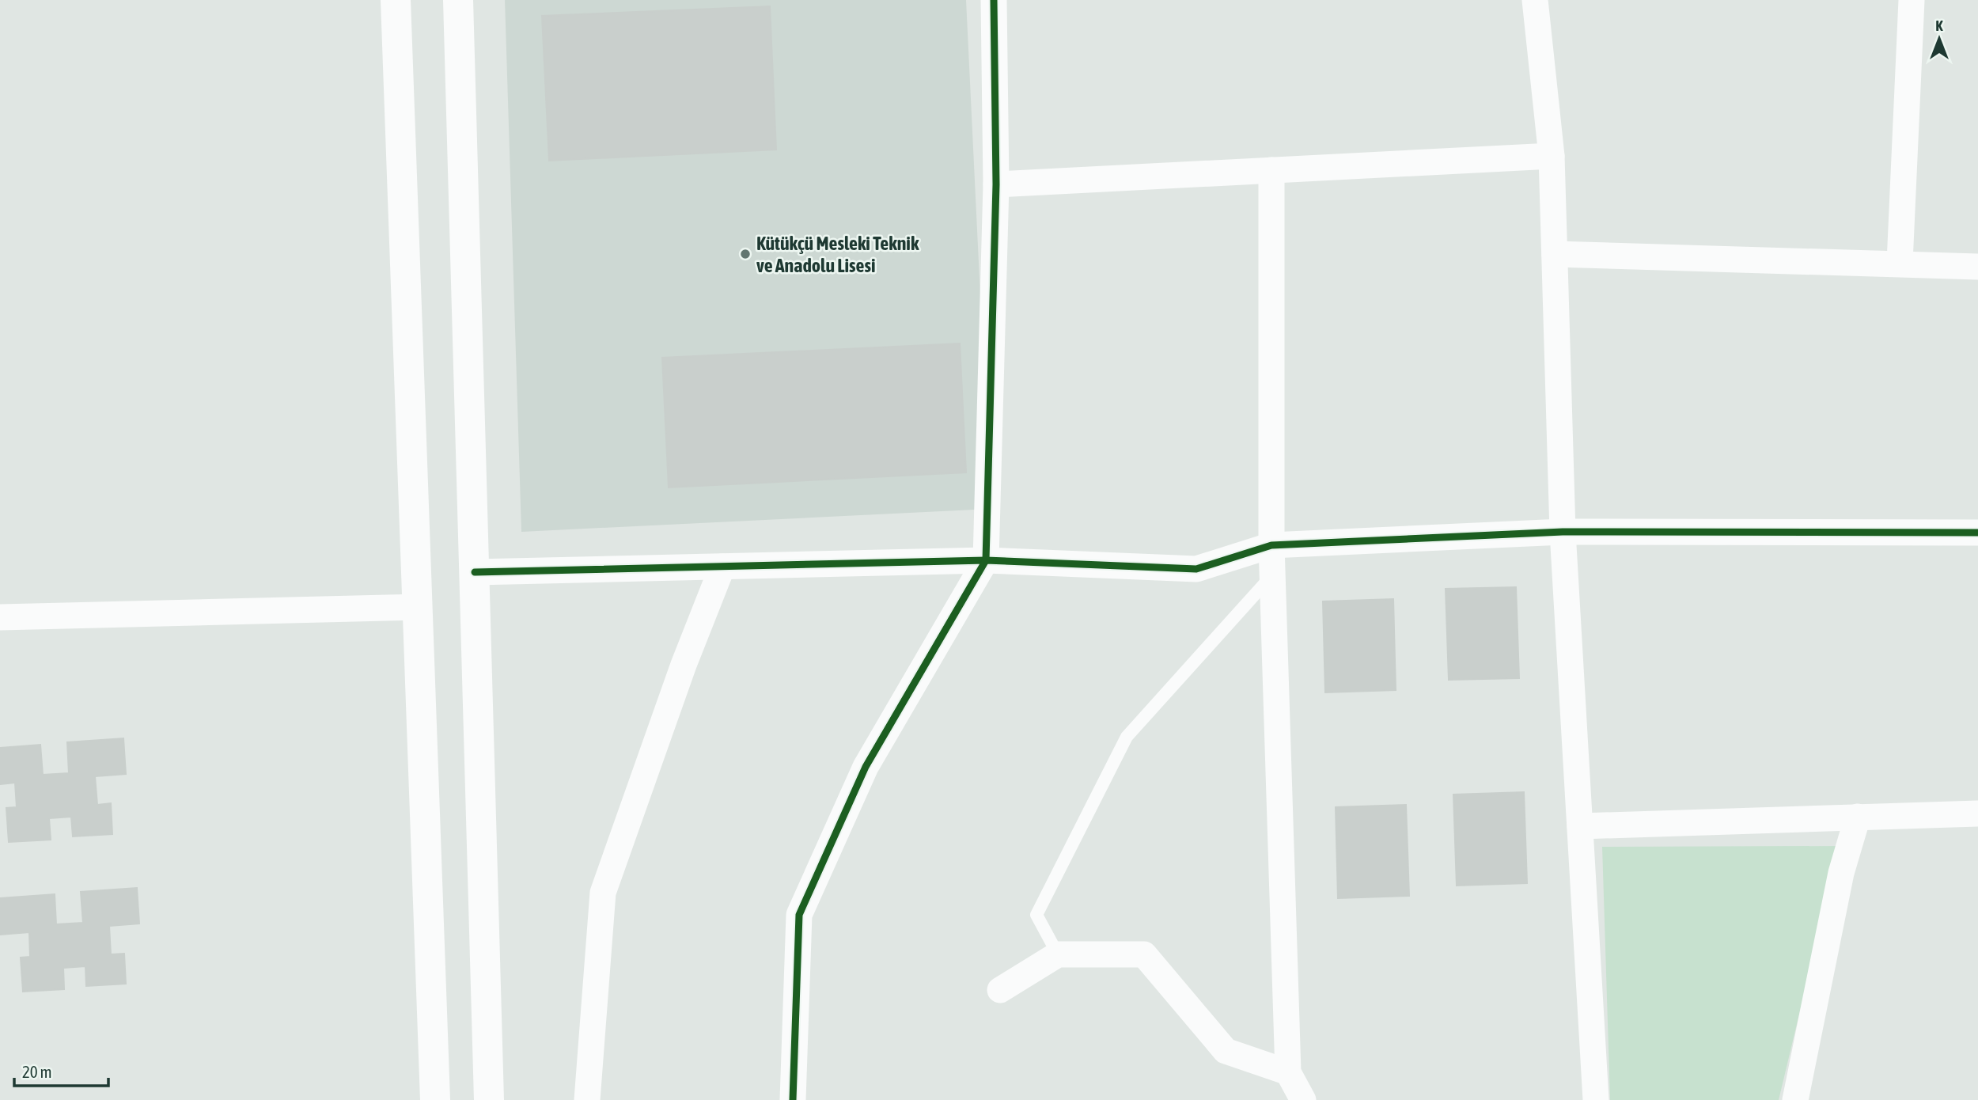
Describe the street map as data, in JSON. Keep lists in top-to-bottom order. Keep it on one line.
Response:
{"places":["Kütükçü Mesleki Teknik ve Anadolu Lisesi"],"scale_bar":"20 m","north":"top"}
